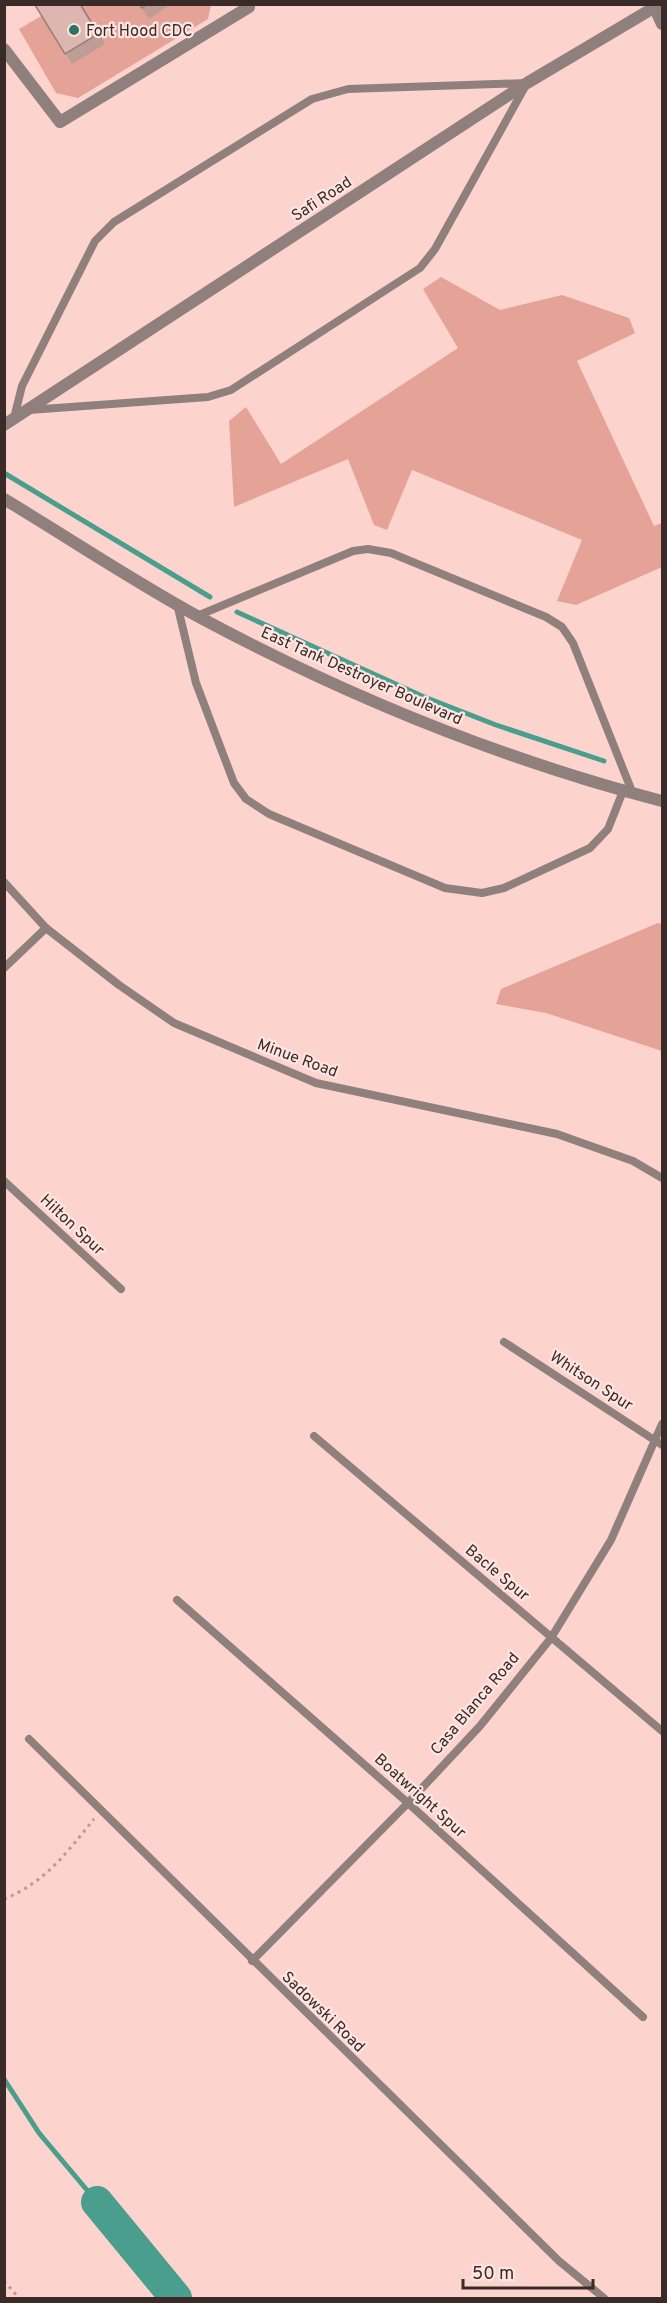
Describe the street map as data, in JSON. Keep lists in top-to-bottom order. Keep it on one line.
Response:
{"streets":{"street":["Safi Road","East Tank Destroyer Boulevard"],"lane":["Minue Road","Hilton Spur","Whitson Spur","Bacle Spur","Casa Blanca Road","Boatwright Spur","Sadowski Road"]},"crossings":[["Whitson Spur","Casa Blanca Road"],["Bacle Spur","Casa Blanca Road"],["Casa Blanca Road","Boatwright Spur"],["Casa Blanca Road","Sadowski Road"]],"places":["Fort Hood CDC"],"scale_bar":"50 m"}
